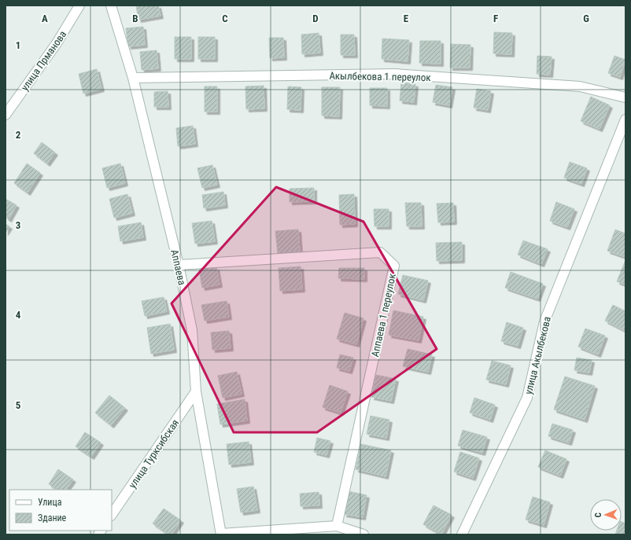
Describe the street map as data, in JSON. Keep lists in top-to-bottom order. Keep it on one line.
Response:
{"streets":{"street":["улица Прманова","Акылбекова 1 переулок","Аппаева","Аппаева 1 переулок","улица Акылбекова","улица Турксибская"]},"crossings":[["Акылбекова 1 переулок","Аппаева"],["Аппаева","Аппаева 1 переулок"],["Аппаева","улица Турксибская"]],"legend":["Улица","Здание"],"north":"left","grid":{"columns":["A","B","C","D","E","F","G"],"rows":["1","2","3","4","5"]}}
